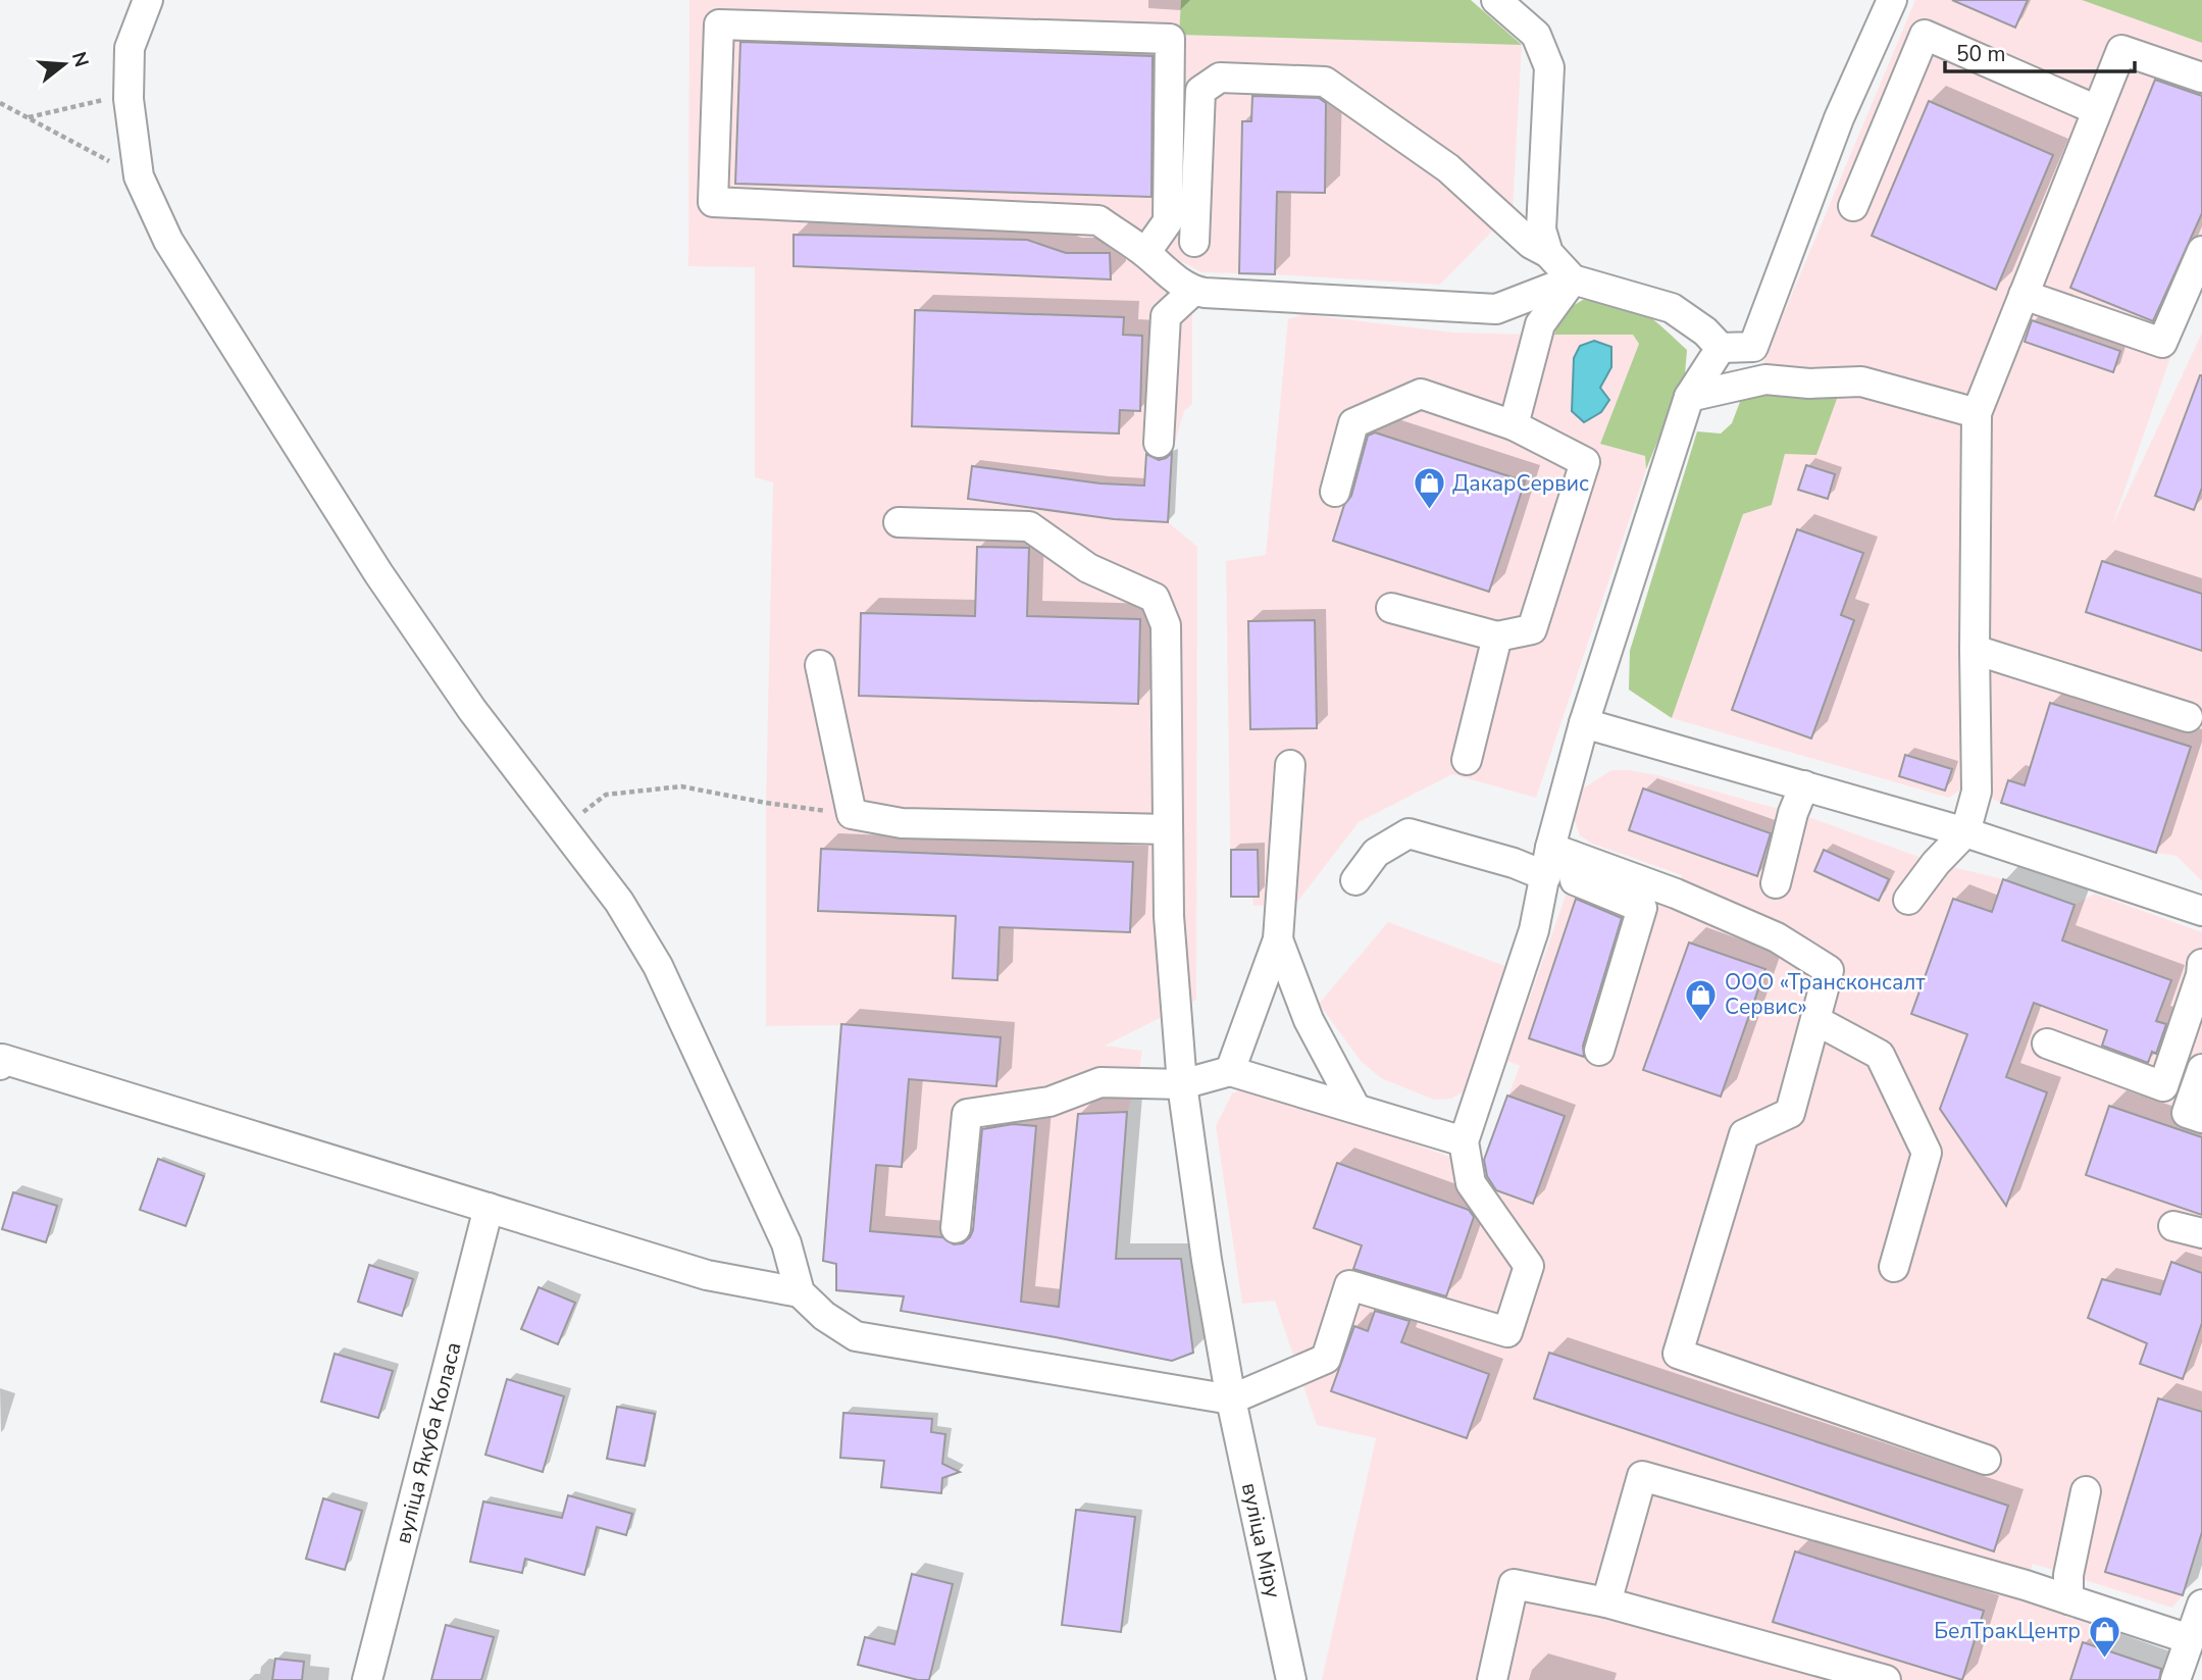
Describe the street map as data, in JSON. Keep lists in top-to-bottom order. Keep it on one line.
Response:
{"streets":{"street":["вуліца Якуба Коласа","вуліца Міру"]},"places":{"shop":["ДакарСервис","ООО «Трансконсалт Сервис»","БелТракЦентр"]},"scale_bar":"50 m","north":"right"}
